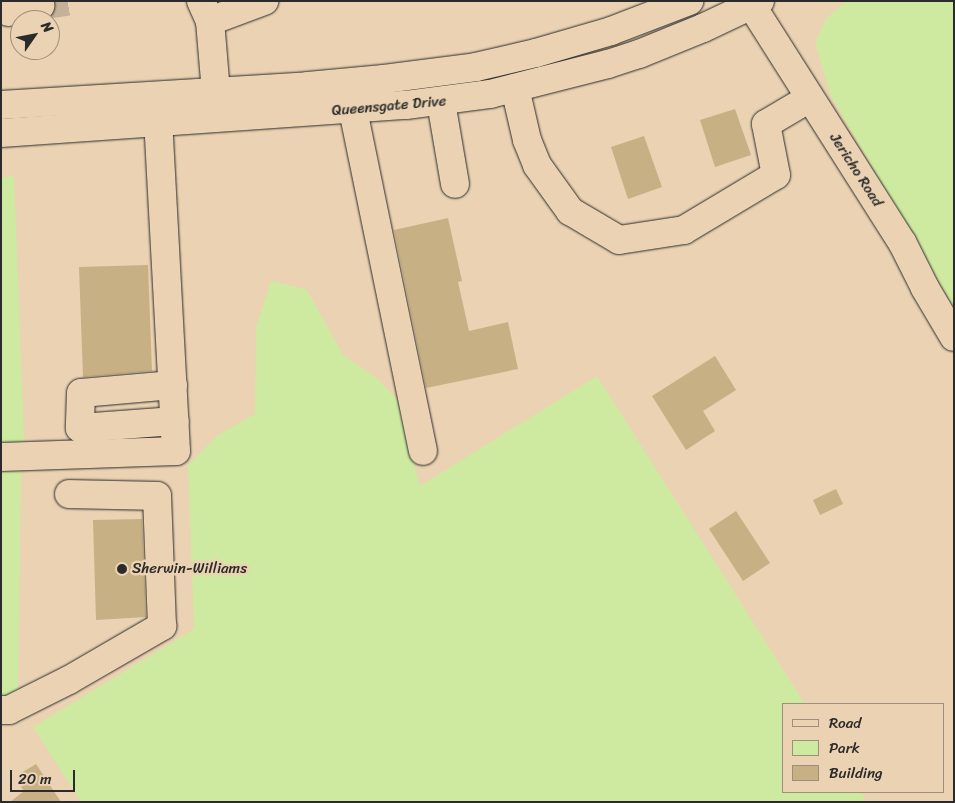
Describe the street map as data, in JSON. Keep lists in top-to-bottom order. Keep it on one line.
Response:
{"streets":{"main road":["Queensgate Drive","Jericho Road"]},"crossings":[["Queensgate Drive","Jericho Road"]],"places":["Sherwin-Williams"],"legend":["Road","Park","Building"],"scale_bar":"20 m","north":"top right"}
